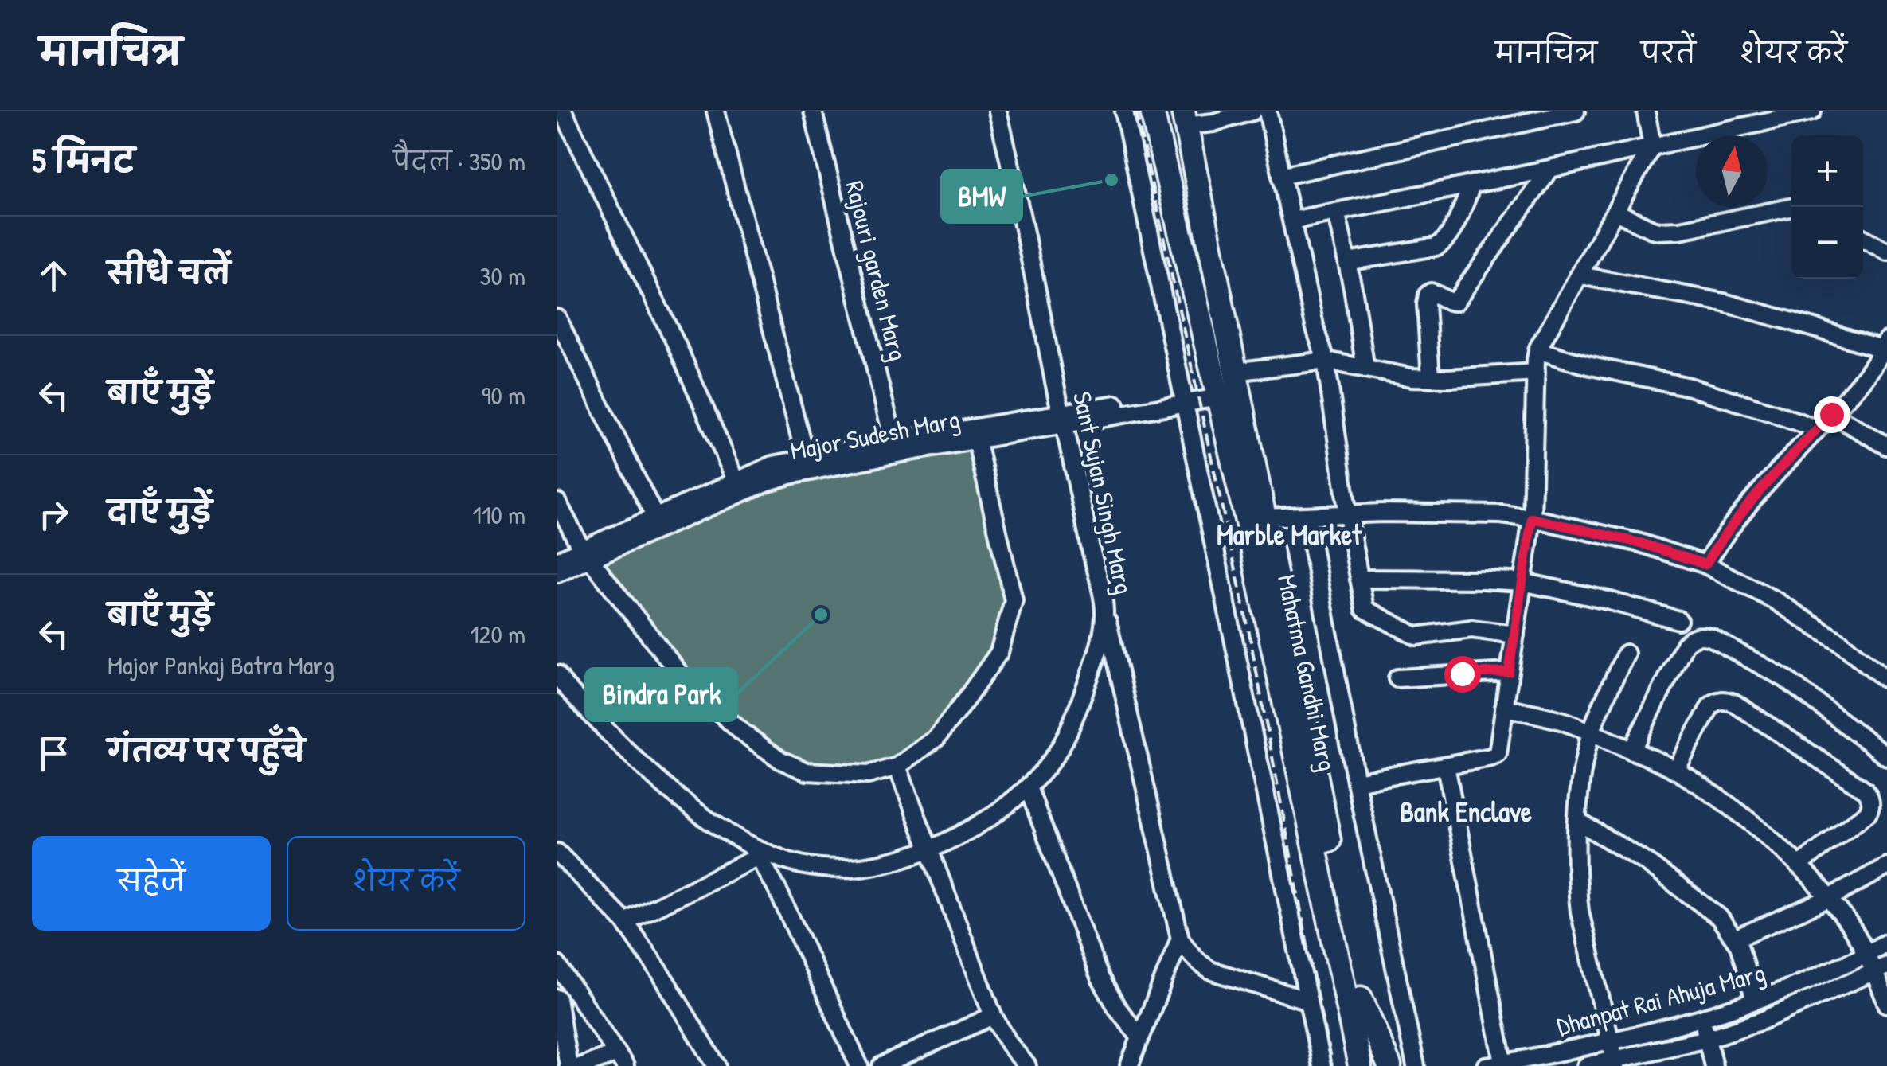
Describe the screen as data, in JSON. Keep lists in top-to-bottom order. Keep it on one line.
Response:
{"streets":{"main road":["Mahatma Gandhi Marg"],"street":["Rajouri garden Marg","Major Sudesh Marg","Sant Sujan Singh Marg","Dhanpat Rai Ahuja Marg"]},"crossings":[["Rajouri garden Marg","Major Sudesh Marg"],["Major Sudesh Marg","Sant Sujan Singh Marg"],["Major Sudesh Marg","Mahatma Gandhi Marg"]],"districts":["Marble Market","Bank Enclave"],"places":["BMW","Bindra Park"],"north":"top","page":{"header":"मानचित्र","nav":["मानचित्र","परतें","शेयर करें"],"heading":["5 मिनट","पैदल · 350 m"],"map_buttons":["+","−"],"list":[["सीधे चलें","30 m"],["बाएँ मुड़ें","90 m"],["दाएँ मुड़ें","110 m"],["बाएँ मुड़ें","Major Pankaj Batra Marg","120 m"],"गंतव्य पर पहुँचे"],"buttons":["सहेजें","शेयर करें"]}}
